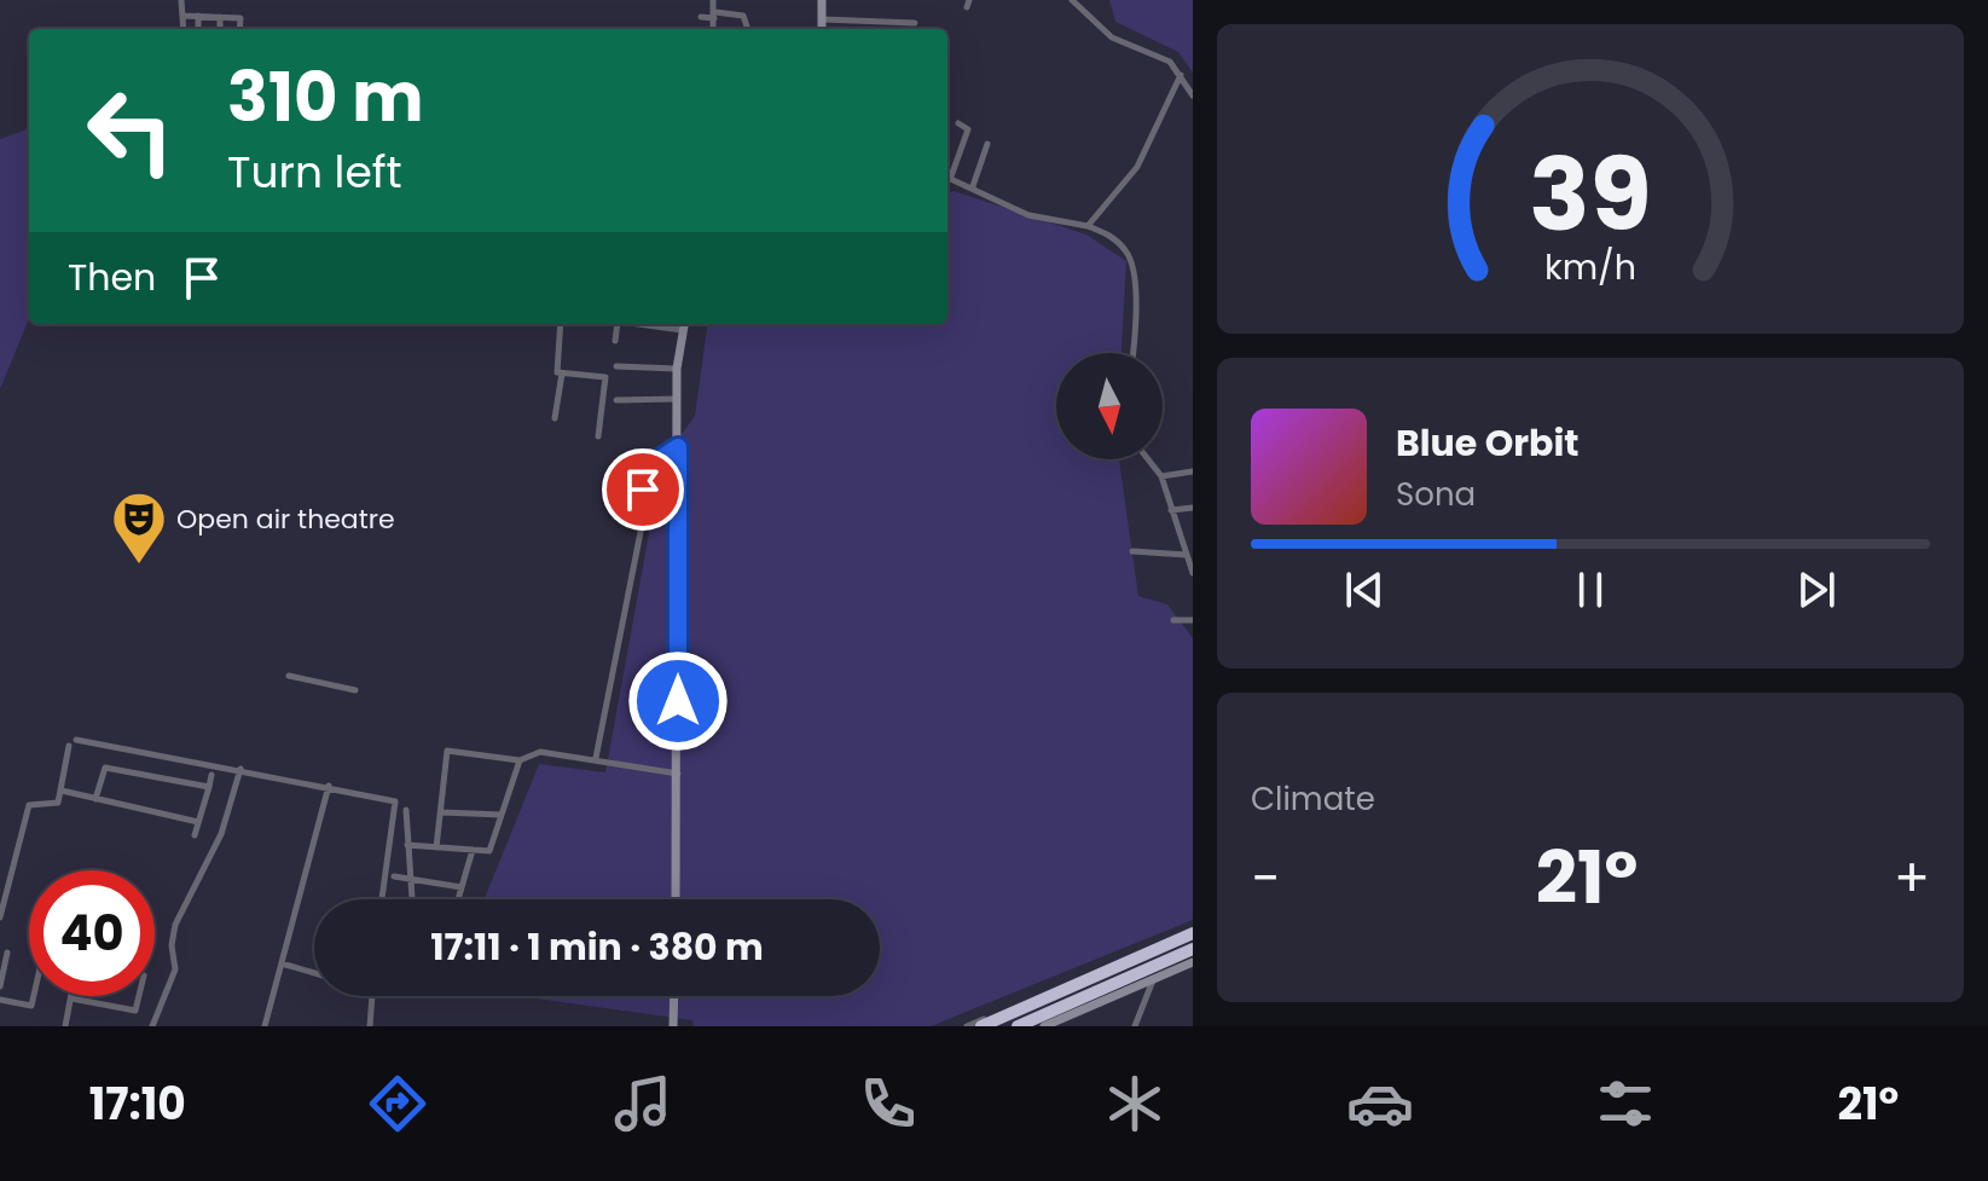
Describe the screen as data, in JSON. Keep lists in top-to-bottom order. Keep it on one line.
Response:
{"places":{"theatre":["Open air theatre"]},"north":"bottom","page":{"turn":["310 m","Turn left"],"then":"Then","song":["Blue Orbit","Sona"],"tile":"Climate","heat":["−","21°","+"],"limit":"40","trip":"17:11 · 1 min · 380 m","tabs":["17:10","21°"],"gauge":["39","km/h"]}}
